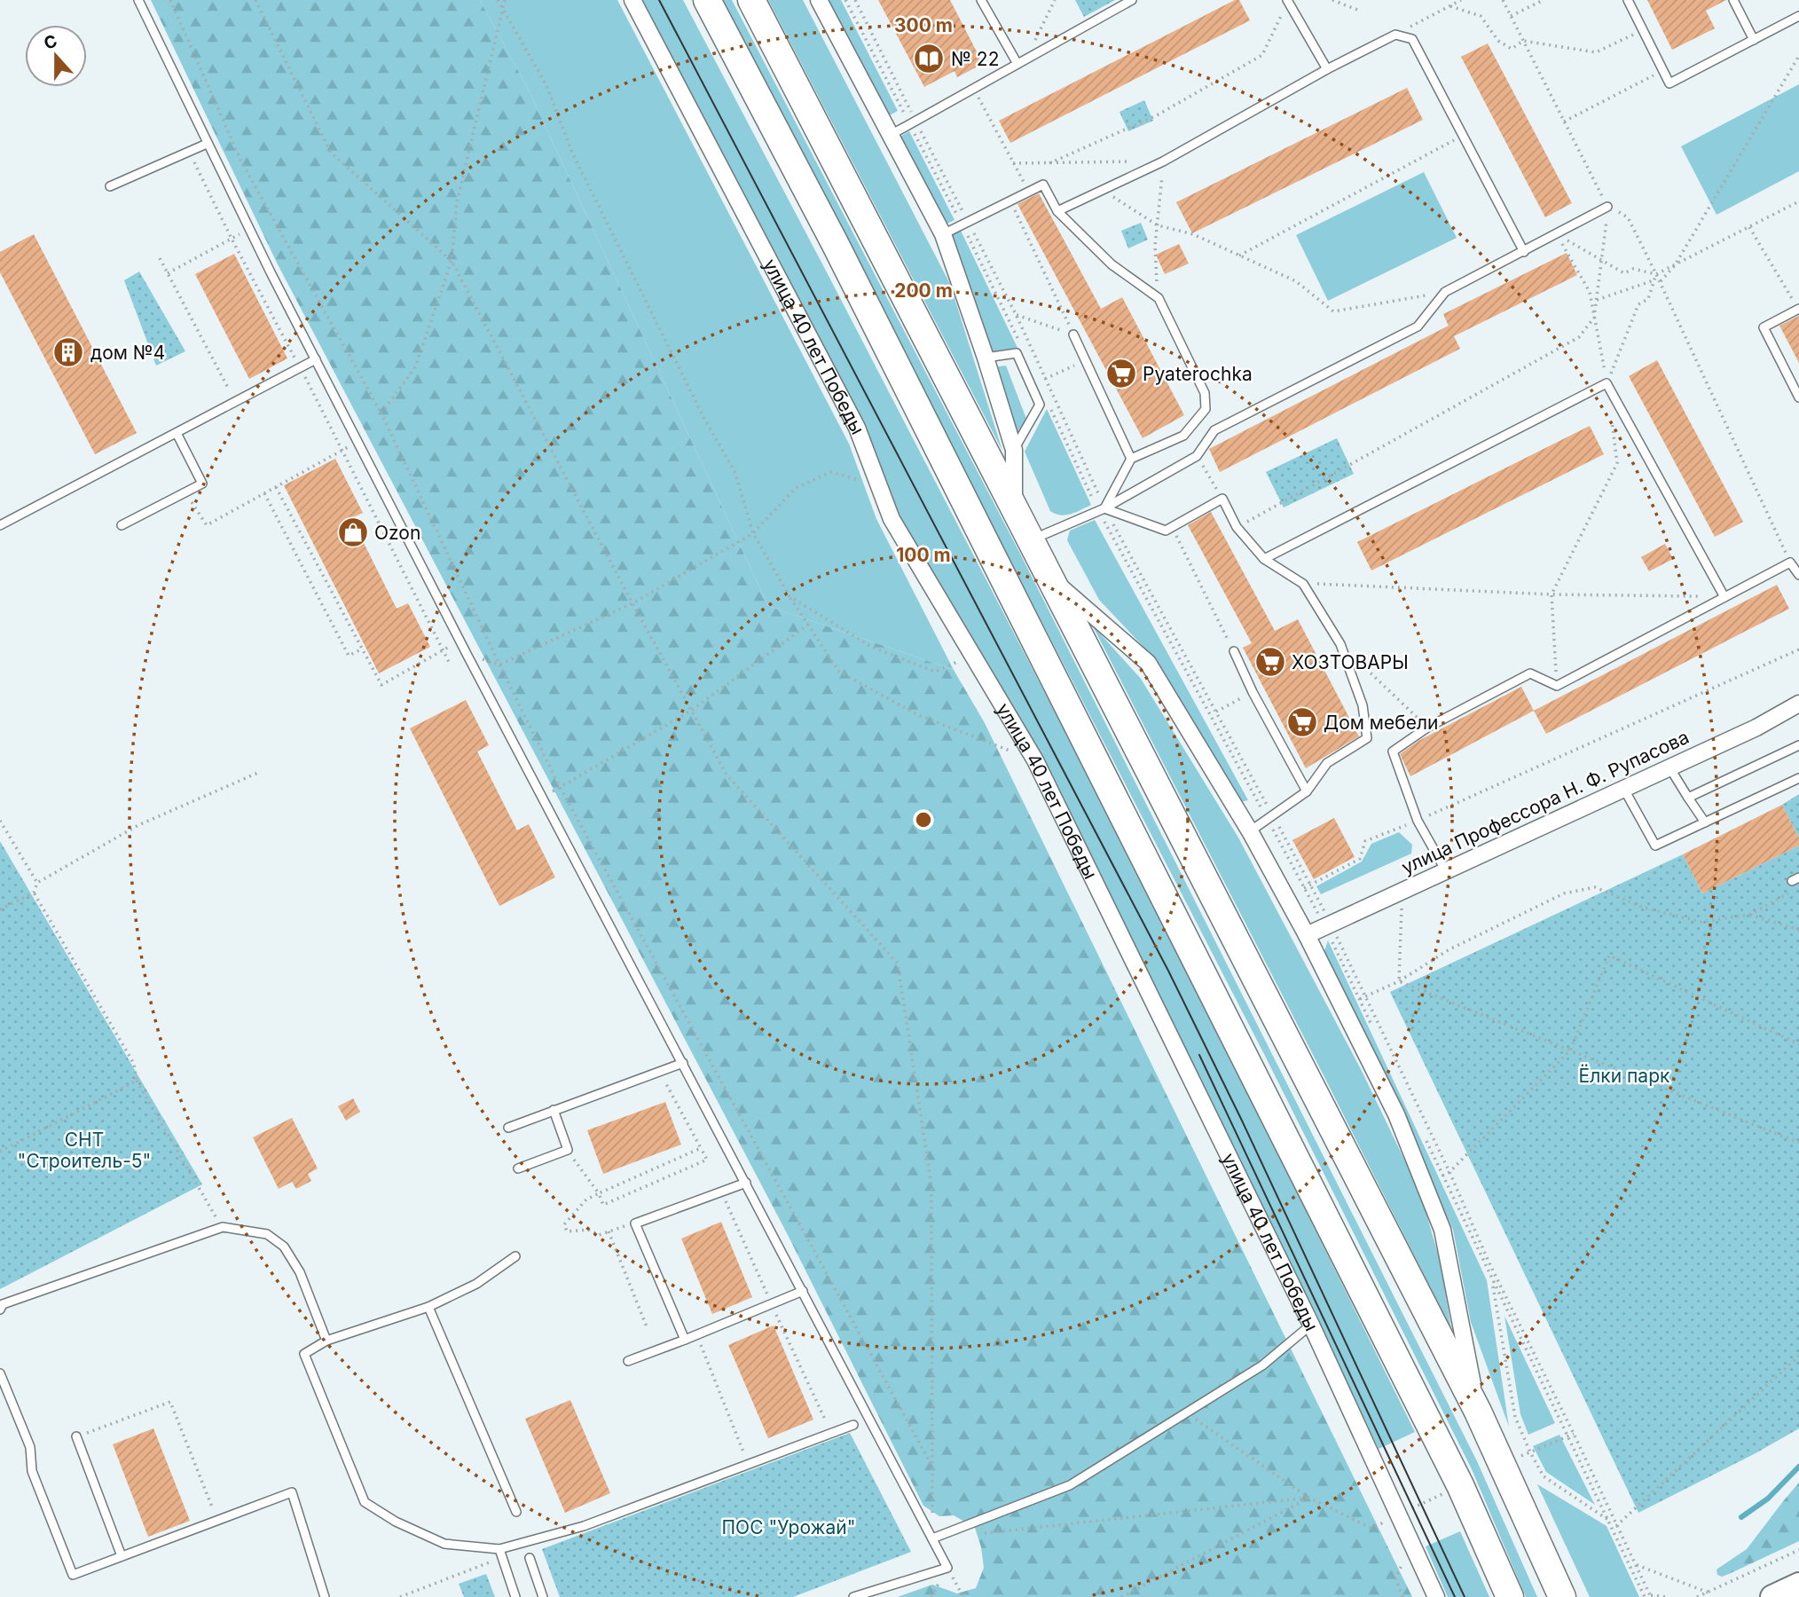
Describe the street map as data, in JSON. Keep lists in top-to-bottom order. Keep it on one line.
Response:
{"streets":{"street":["улица 40 лет Победы","улица Профессора Н. Ф. Рупасова"]},"parks":["Ёлки парк","СНТ \"Строитель-5\"","ПОС \"Урожай\""],"places":{"library":["№ 22"],"building":["дом №4"],"supermarket":["Pyaterochka","ХОЗТОВАРЫ","Дом мебели"],"shop":["Ozon"]},"north":"top","rings":["300 m","200 m","100 m"]}
